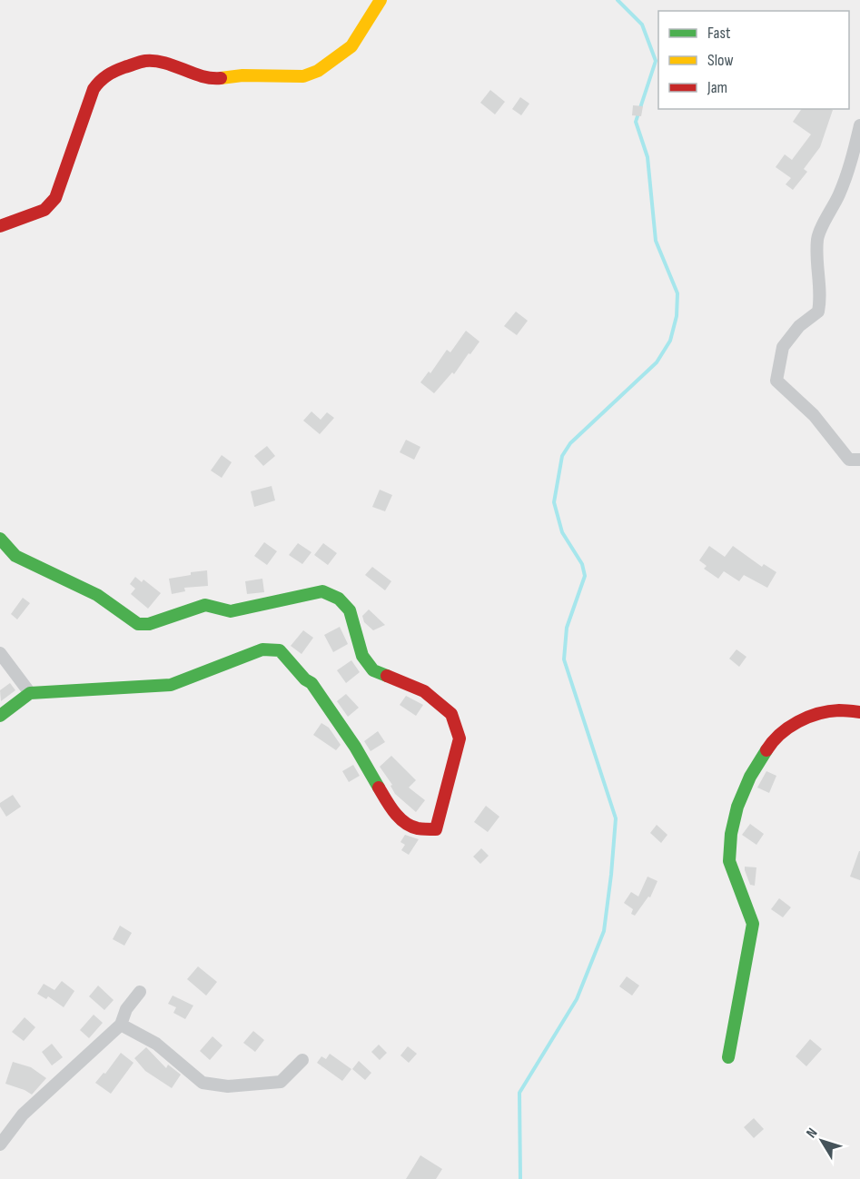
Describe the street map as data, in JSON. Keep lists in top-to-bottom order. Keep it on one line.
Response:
{"legend":["Fast","Slow","Jam"],"north":"top left"}
